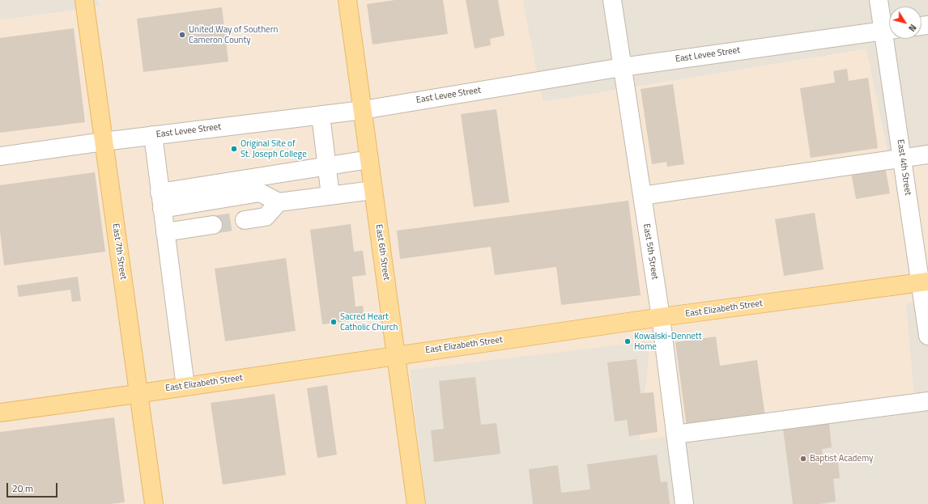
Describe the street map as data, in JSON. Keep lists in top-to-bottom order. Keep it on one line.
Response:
{"streets":{"main road":["East 7th Street","East 6th Street","East Elizabeth Street"],"street":["East Levee Street","East 4th Street","East 5th Street"]},"crossings":[["East Levee Street","East 7th Street"],["East Levee Street","East 5th Street"],["East Levee Street","East 6th Street"],["East 4th Street","East Elizabeth Street"],["East 7th Street","East Elizabeth Street"],["East 5th Street","East Elizabeth Street"],["East 6th Street","East Elizabeth Street"]],"places":["United Way of Southern Cameron County","Original Site of St. Joseph College","Sacred Heart Catholic Church","Kowalski-Dennett Home","Baptist Academy"],"scale_bar":"20 m","north":"bottom right"}
